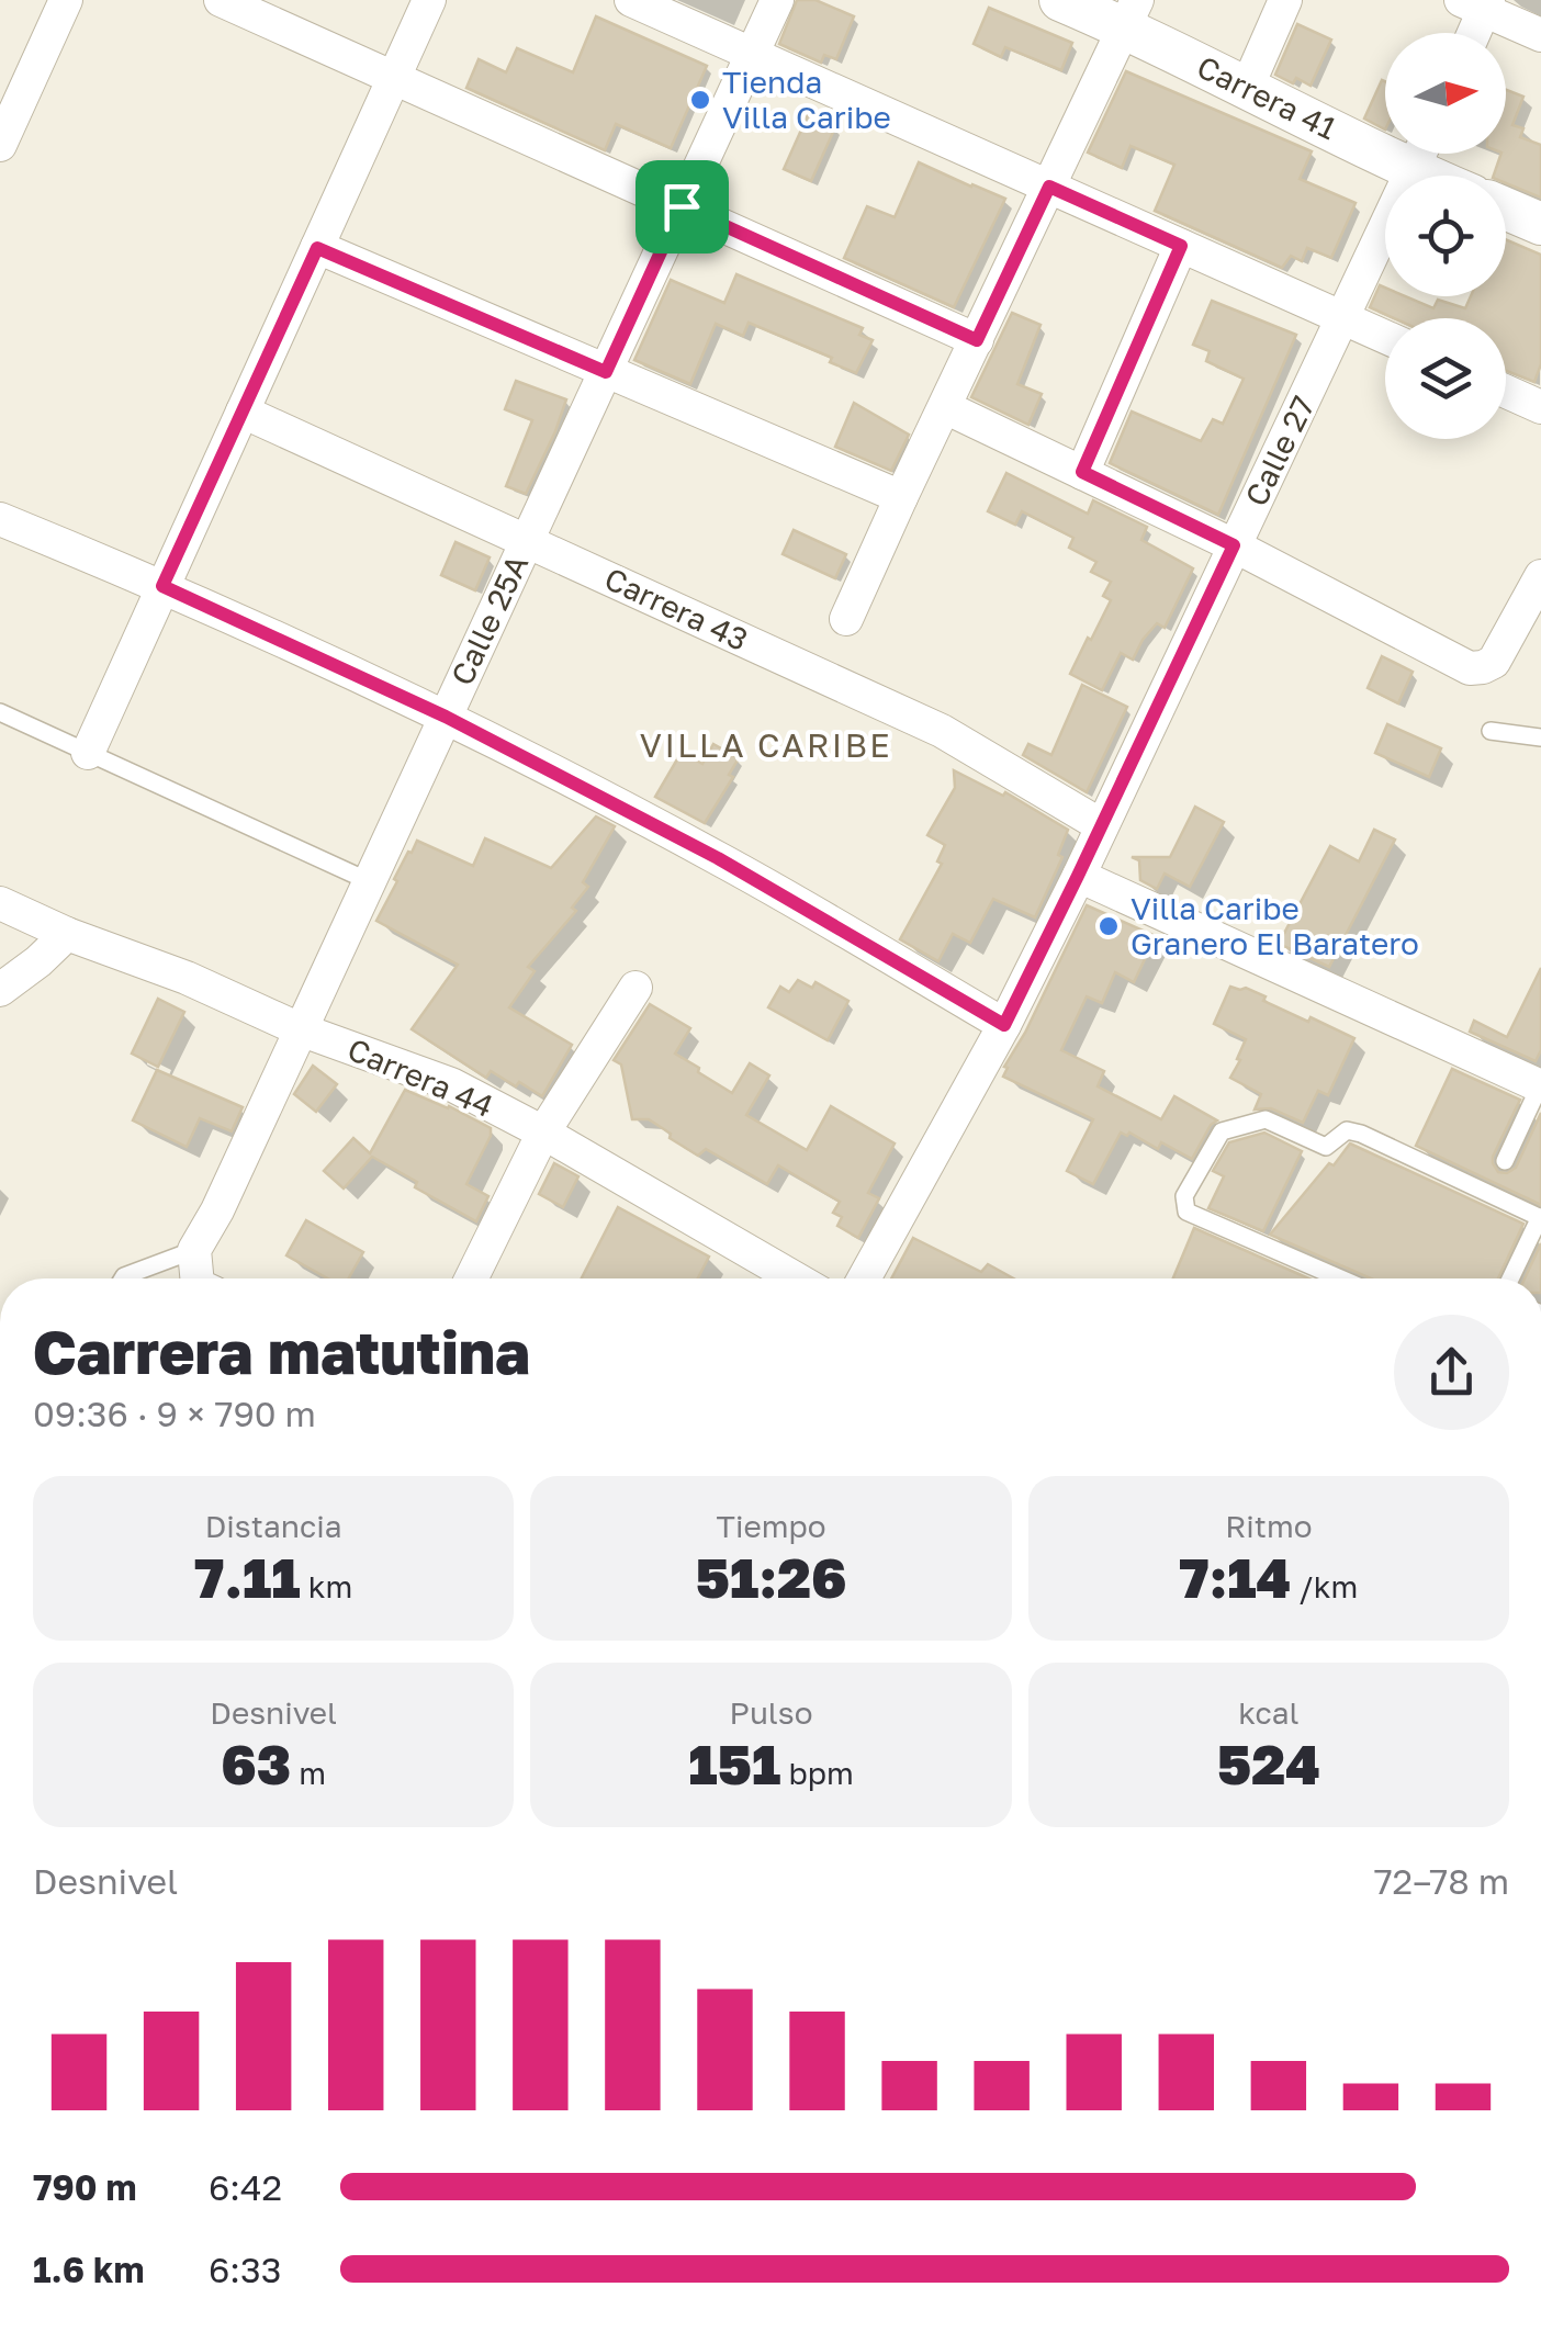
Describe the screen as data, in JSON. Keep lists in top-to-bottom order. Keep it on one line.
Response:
{"streets":{"street":["Carrera 41","Calle 27","Carrera 43","Calle 25A","Carrera 44"]},"crossings":[["Calle 27","Carrera 43"],["Carrera 43","Calle 25A"],["Calle 25A","Carrera 44"]],"districts":["VILLA CARIBE"],"places":["Tienda Villa Caribe","Villa Caribe Granero El Baratero"],"north":"right","page":{"heading":["Carrera matutina","09:36 · 9 × 790 m"],"stats":[["Distancia","7.11 km"],["Tiempo","51:26"],["Ritmo","7:14 /km"],["Desnivel","63 m"],["Pulso","151 bpm"],["kcal","524"]],"chart":["Desnivel","72–78 m"],"list":[{"name":"790 m","note":"6:42"},{"name":"1.6 km","note":"6:33"}]}}
